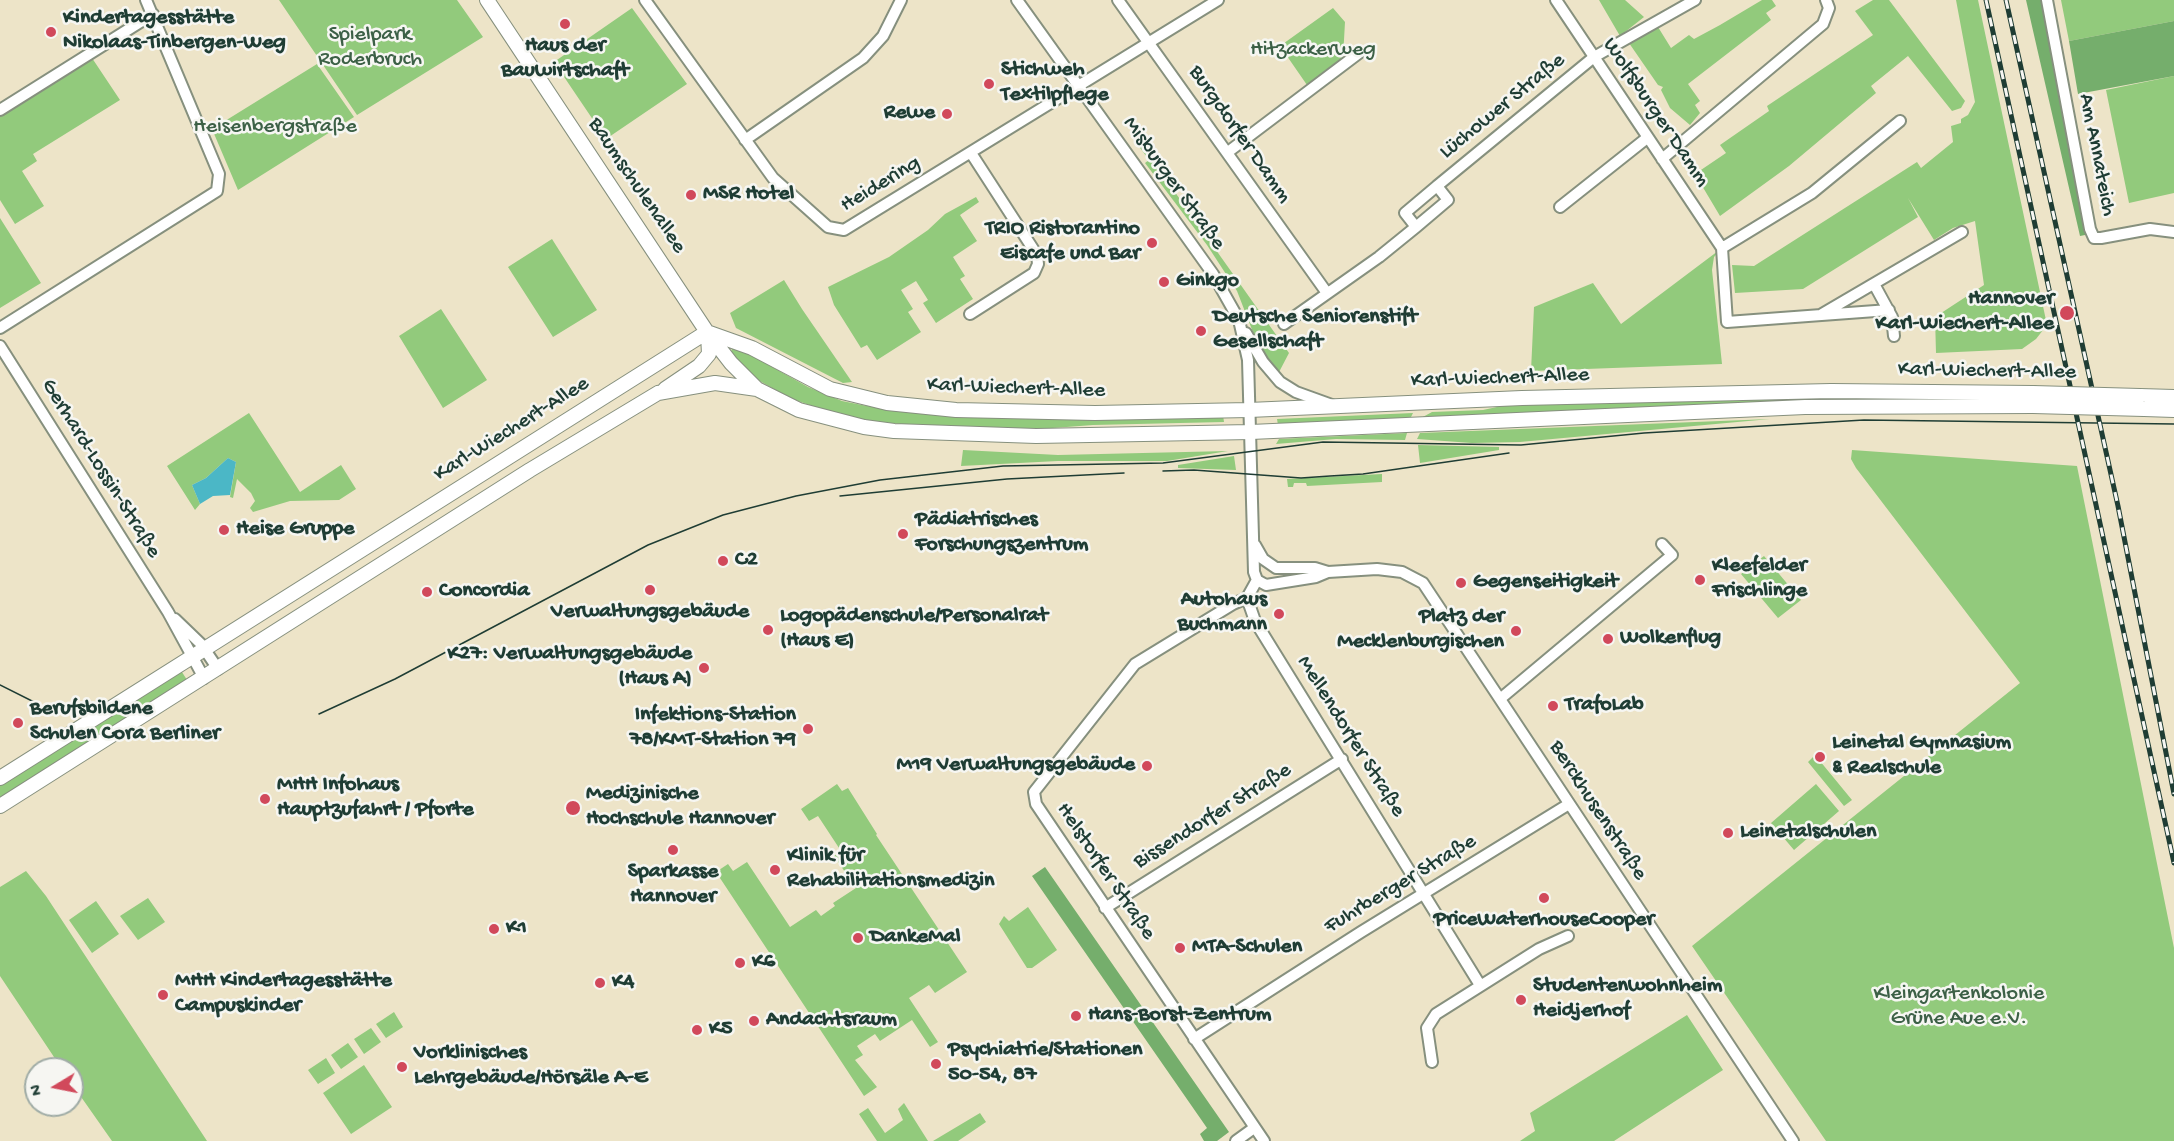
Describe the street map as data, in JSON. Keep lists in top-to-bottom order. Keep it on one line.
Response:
{"streets":{"main road":["Baumschulenallee","Karl-Wiechert-Allee"],"street":["Lüchower Straße","Wolfsburger Damm","Burgdorfer Damm","Am Annateich","Misburger Straße","Heidering","Gerhard-Lossin-Straße","Mellendorfer Straße","Berckhusenstraße","Bissendorfer Straße","Helstorfer Straße","Fuhrberger Straße"]},"crossings":[["Lüchower Straße","Wolfsburger Damm"],["Lüchower Straße","Burgdorfer Damm"],["Burgdorfer Damm","Heidering"],["Misburger Straße","Heidering"],["Misburger Straße","Karl-Wiechert-Allee"],["Baumschulenallee","Karl-Wiechert-Allee"],["Karl-Wiechert-Allee","Gerhard-Lossin-Straße"],["Mellendorfer Straße","Bissendorfer Straße"],["Mellendorfer Straße","Helstorfer Straße"],["Mellendorfer Straße","Fuhrberger Straße"],["Berckhusenstraße","Fuhrberger Straße"],["Bissendorfer Straße","Helstorfer Straße"],["Helstorfer Straße","Fuhrberger Straße"]],"parks":["Spielpark Roderbruch","Hitzackerweg","Heisenbergstraße","Kleingartenkolonie Grüne Aue e.V."],"places":["Haus der Bauwirtschaft","Kindertagesstätte Nikolaas-Tinbergen-Weg","Stichweh Textilpflege","Rewe","MSR Hotel","TRIO Ristorantino Eiscafe und Bar","Ginkgo","Hannover Karl-Wiechert-Allee","Deutsche Seniorenstift Gesellschaft","Heise Gruppe","Pädiatrisches Forschungszentrum","C2","Kleefelder Frischlinge","Gegenseitigkeit","Verwaltungsgebäude","Concordia","Autohaus Buchmann","Logopädenschule/Personalrat (Haus E)","Platz der Mecklenburgischen","Wolkenflug","K27: Verwaltungsgebäude (Haus A)","TrafoLab","Berufsbildene Schulen Cora Berliner","Infektions-Station 78/KMT-Station 79","Leinetal Gymnasium & Realschule","M19 Verwaltungsgebäude","MHH Infohaus Hauptzufahrt / Pforte","Medizinische Hochschule Hannover","Leinetalschulen","Sparkasse Hannover","Klinik für Rehabilitationsmedizin","PriceWaterhouseCooper","K1","DankeMal","MTA-Schulen","K6","K4","MHH Kindertagesstätte Campuskinder","Studentenwohnheim Heidjerhof","Hans-Borst-Zentrum","Andachtsraum","K5","Psychiatrie/Stationen 50-54, 87","Vorklinisches Lehrgebäude/Hörsäle A-E"],"north":"left"}
